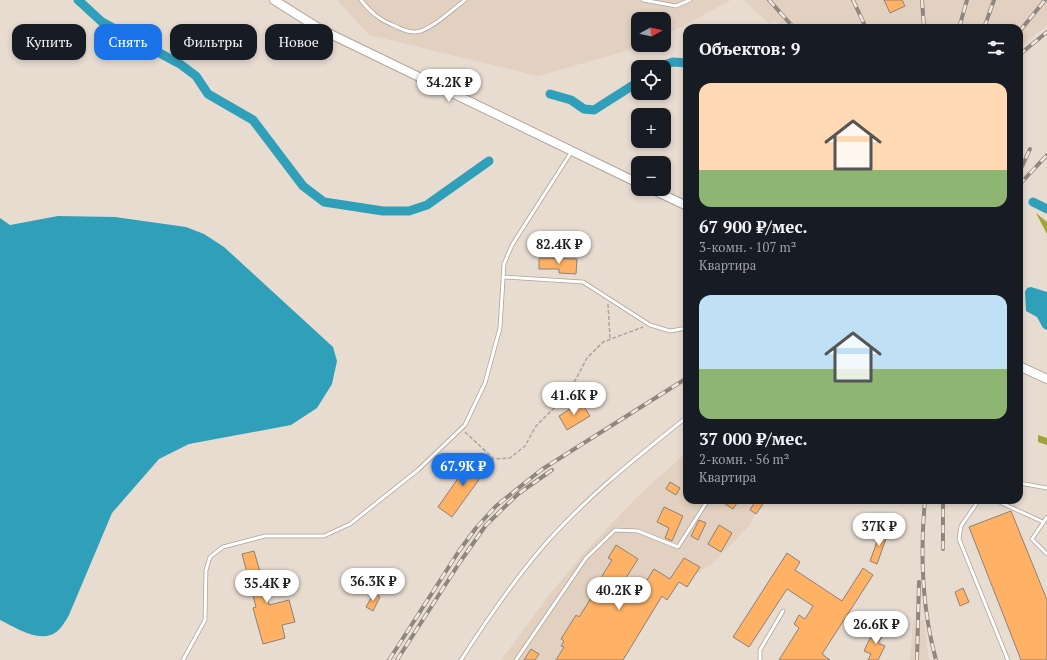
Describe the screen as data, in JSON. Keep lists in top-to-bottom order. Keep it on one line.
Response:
{"north":"right","page":{"map_buttons":["+","−"],"chip":["Купить","Снять","Фильтры","Новое"],"heading":"Объектов: 9","price":["34.2K ₽","82.4K ₽","41.6K ₽","67.9K ₽","37K ₽","36.3K ₽","35.4K ₽","40.2K ₽","26.6K ₽"],"list":[{"name":"67 900 ₽/мес.","note":"3-комн. · 107 m² · Квартира"},{"name":"37 000 ₽/мес.","note":"2-комн. · 56 m² · Квартира"}]}}
